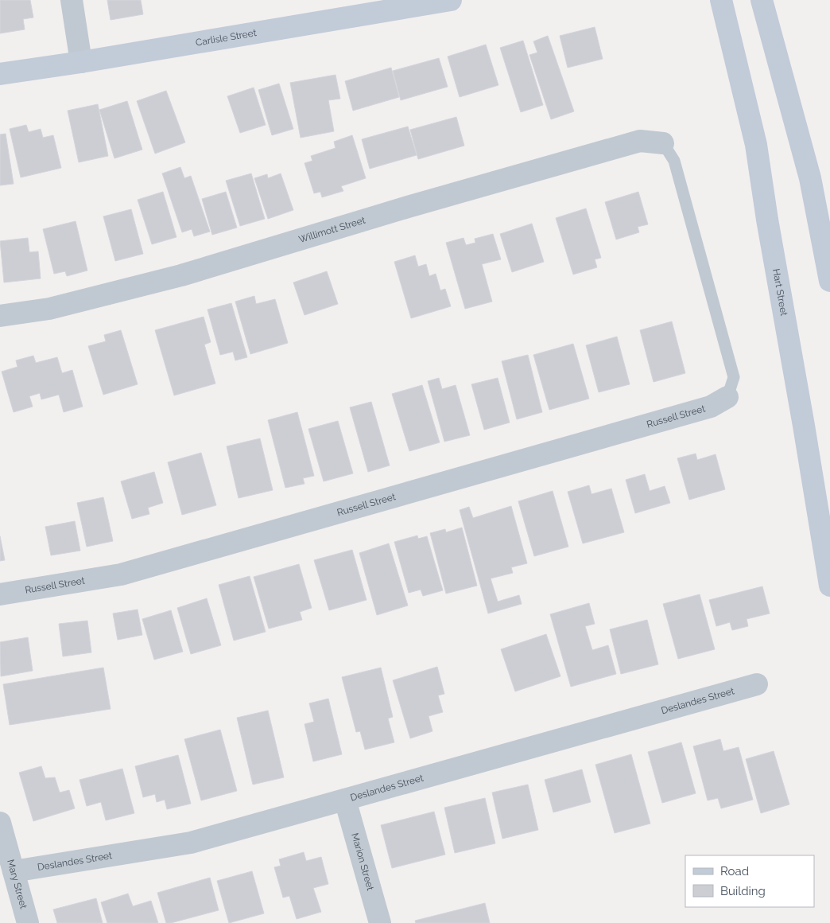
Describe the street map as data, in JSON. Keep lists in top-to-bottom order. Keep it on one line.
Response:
{"streets":{"main road":["Carlisle Street","Hart Street"],"street":["Willimott Street","Russell Street","Deslandes Street","Marion Street","Mary Street"]},"crossings":[["Deslandes Street","Marion Street"],["Deslandes Street","Mary Street"]],"legend":["Road","Building"]}
